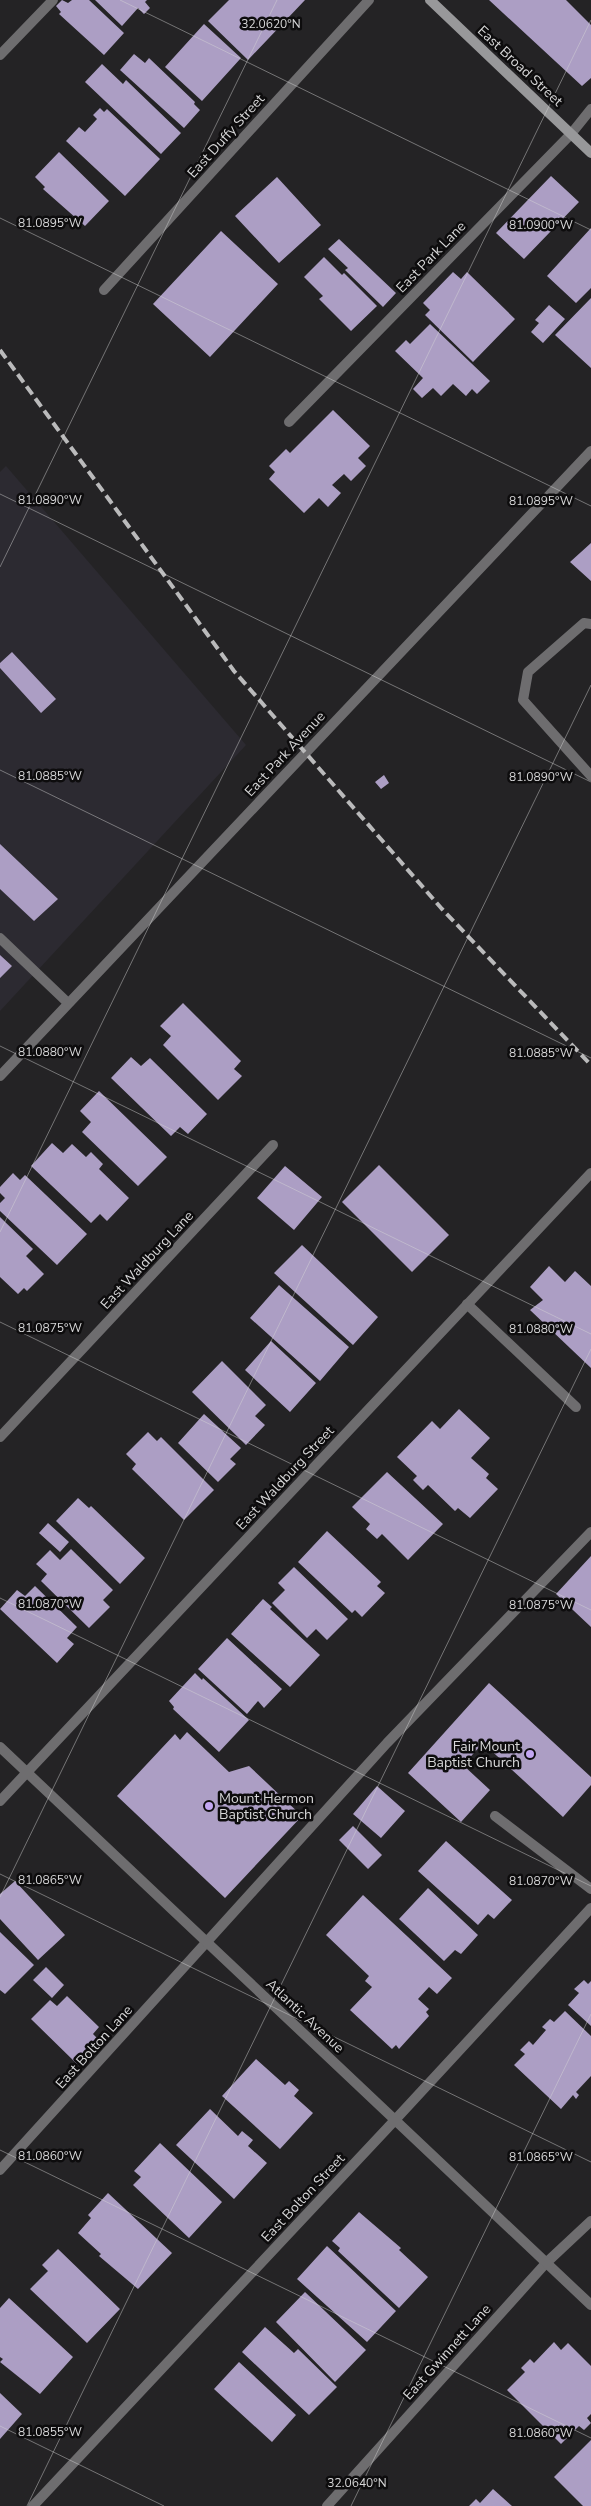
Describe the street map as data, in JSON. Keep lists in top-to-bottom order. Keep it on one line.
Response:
{"streets":{"main road":["East Broad Street"],"street":["East Duffy Street","East Park Lane","East Park Avenue","East Waldburg Lane","East Waldburg Street","Atlantic Avenue","East Bolton Lane","East Bolton Street","East Gwinnett Lane"]},"crossings":[["East Broad Street","East Park Lane"],["East Waldburg Street","Atlantic Avenue"],["Atlantic Avenue","East Bolton Lane"],["Atlantic Avenue","East Bolton Street"],["Atlantic Avenue","East Gwinnett Lane"]],"places":["Fair Mount Baptist Church","Mount Hermon Baptist Church"],"coordinates":["32.0620°N","81.0895°W","81.0900°W","81.0890°W","81.0885°W","81.0880°W","81.0875°W","81.0870°W","81.0865°W","81.0860°W","81.0855°W","32.0640°N"]}
